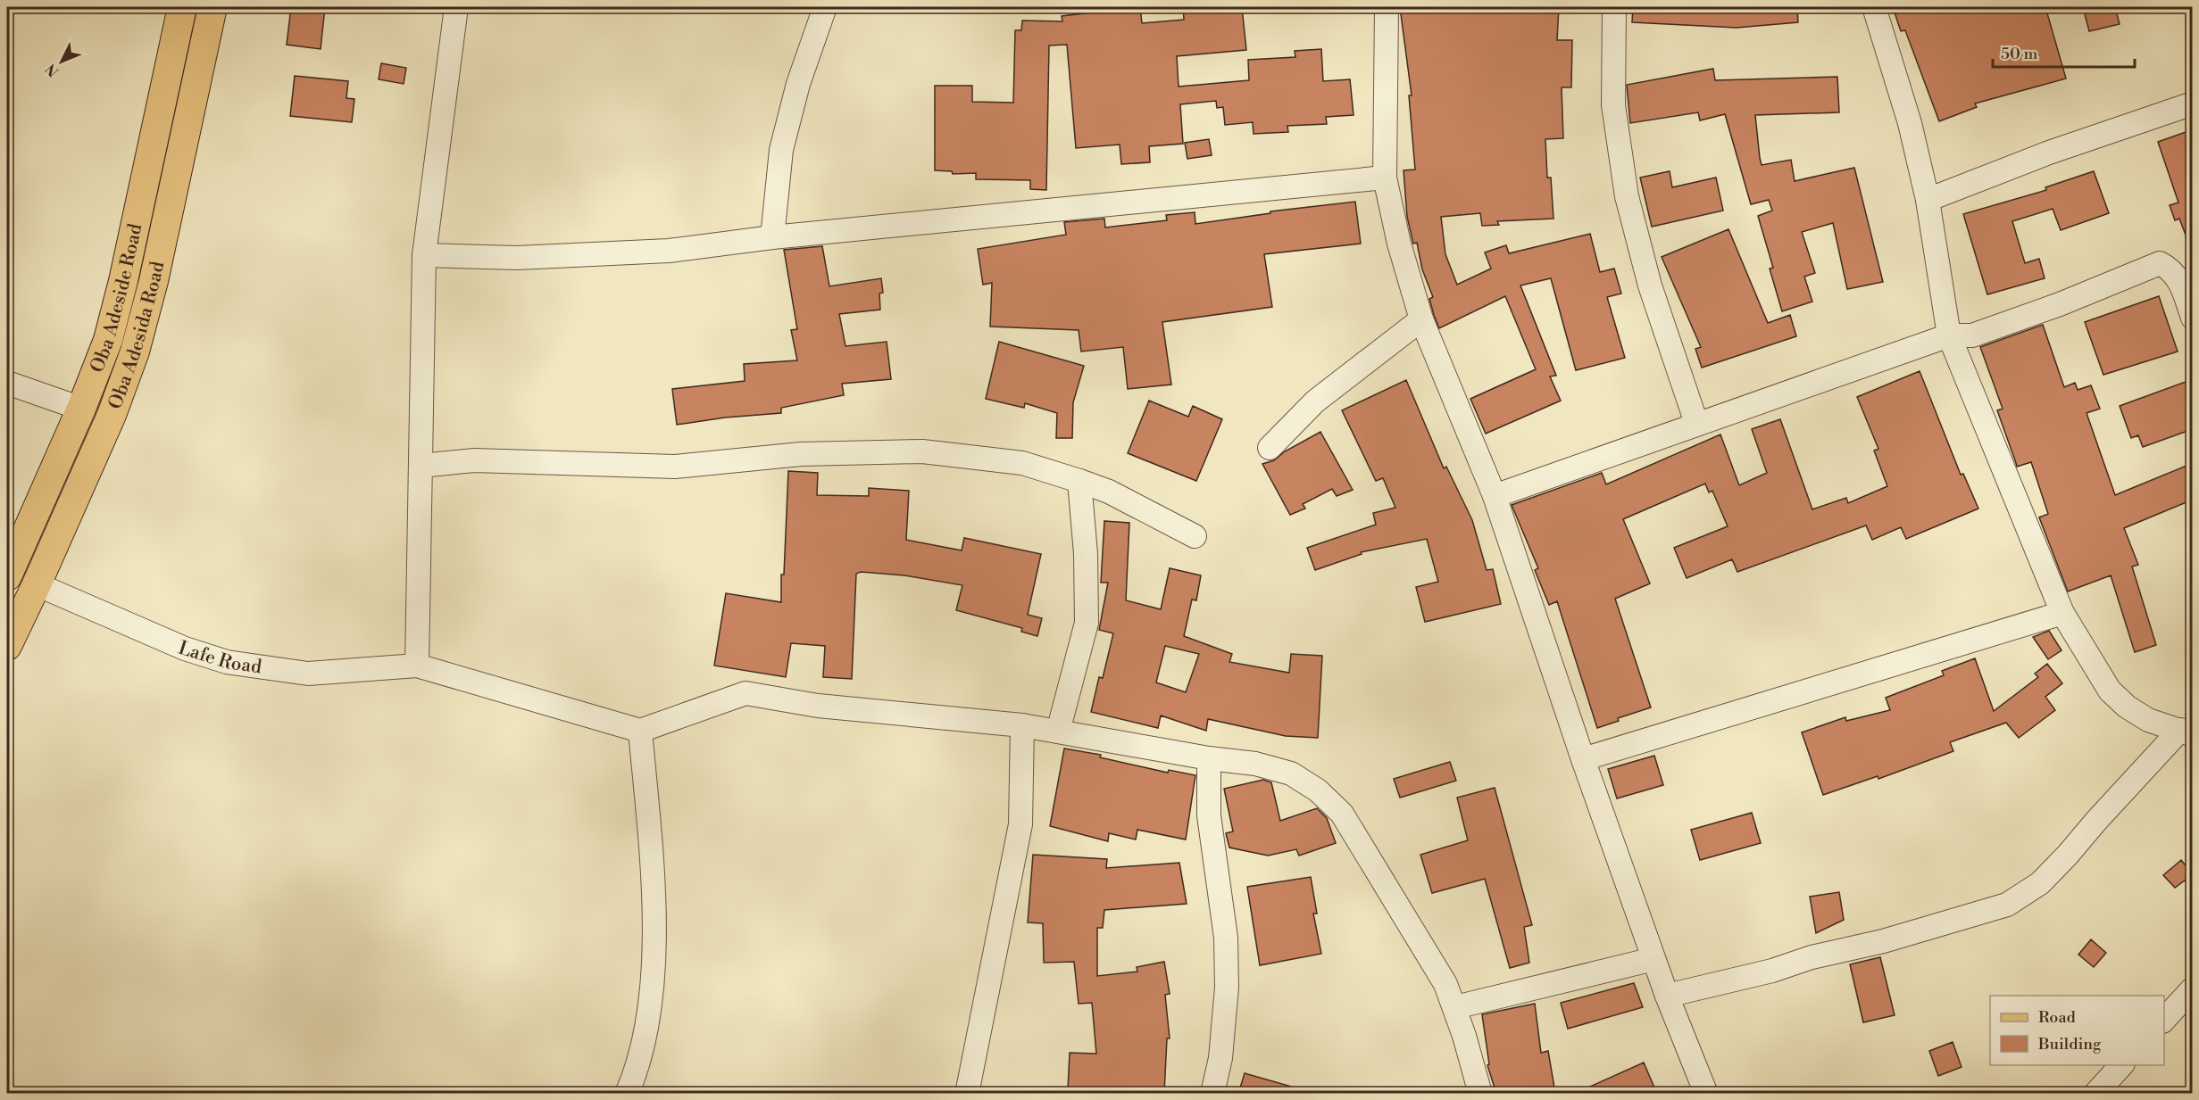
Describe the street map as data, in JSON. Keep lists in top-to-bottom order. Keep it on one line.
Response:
{"streets":{"main road":["Oba Adeside Road","Oba Adesida Road"],"street":["Lafe Road"]},"crossings":[["Oba Adesida Road","Lafe Road"]],"legend":["Road","Building"],"scale_bar":"50 m","north":"bottom left"}
